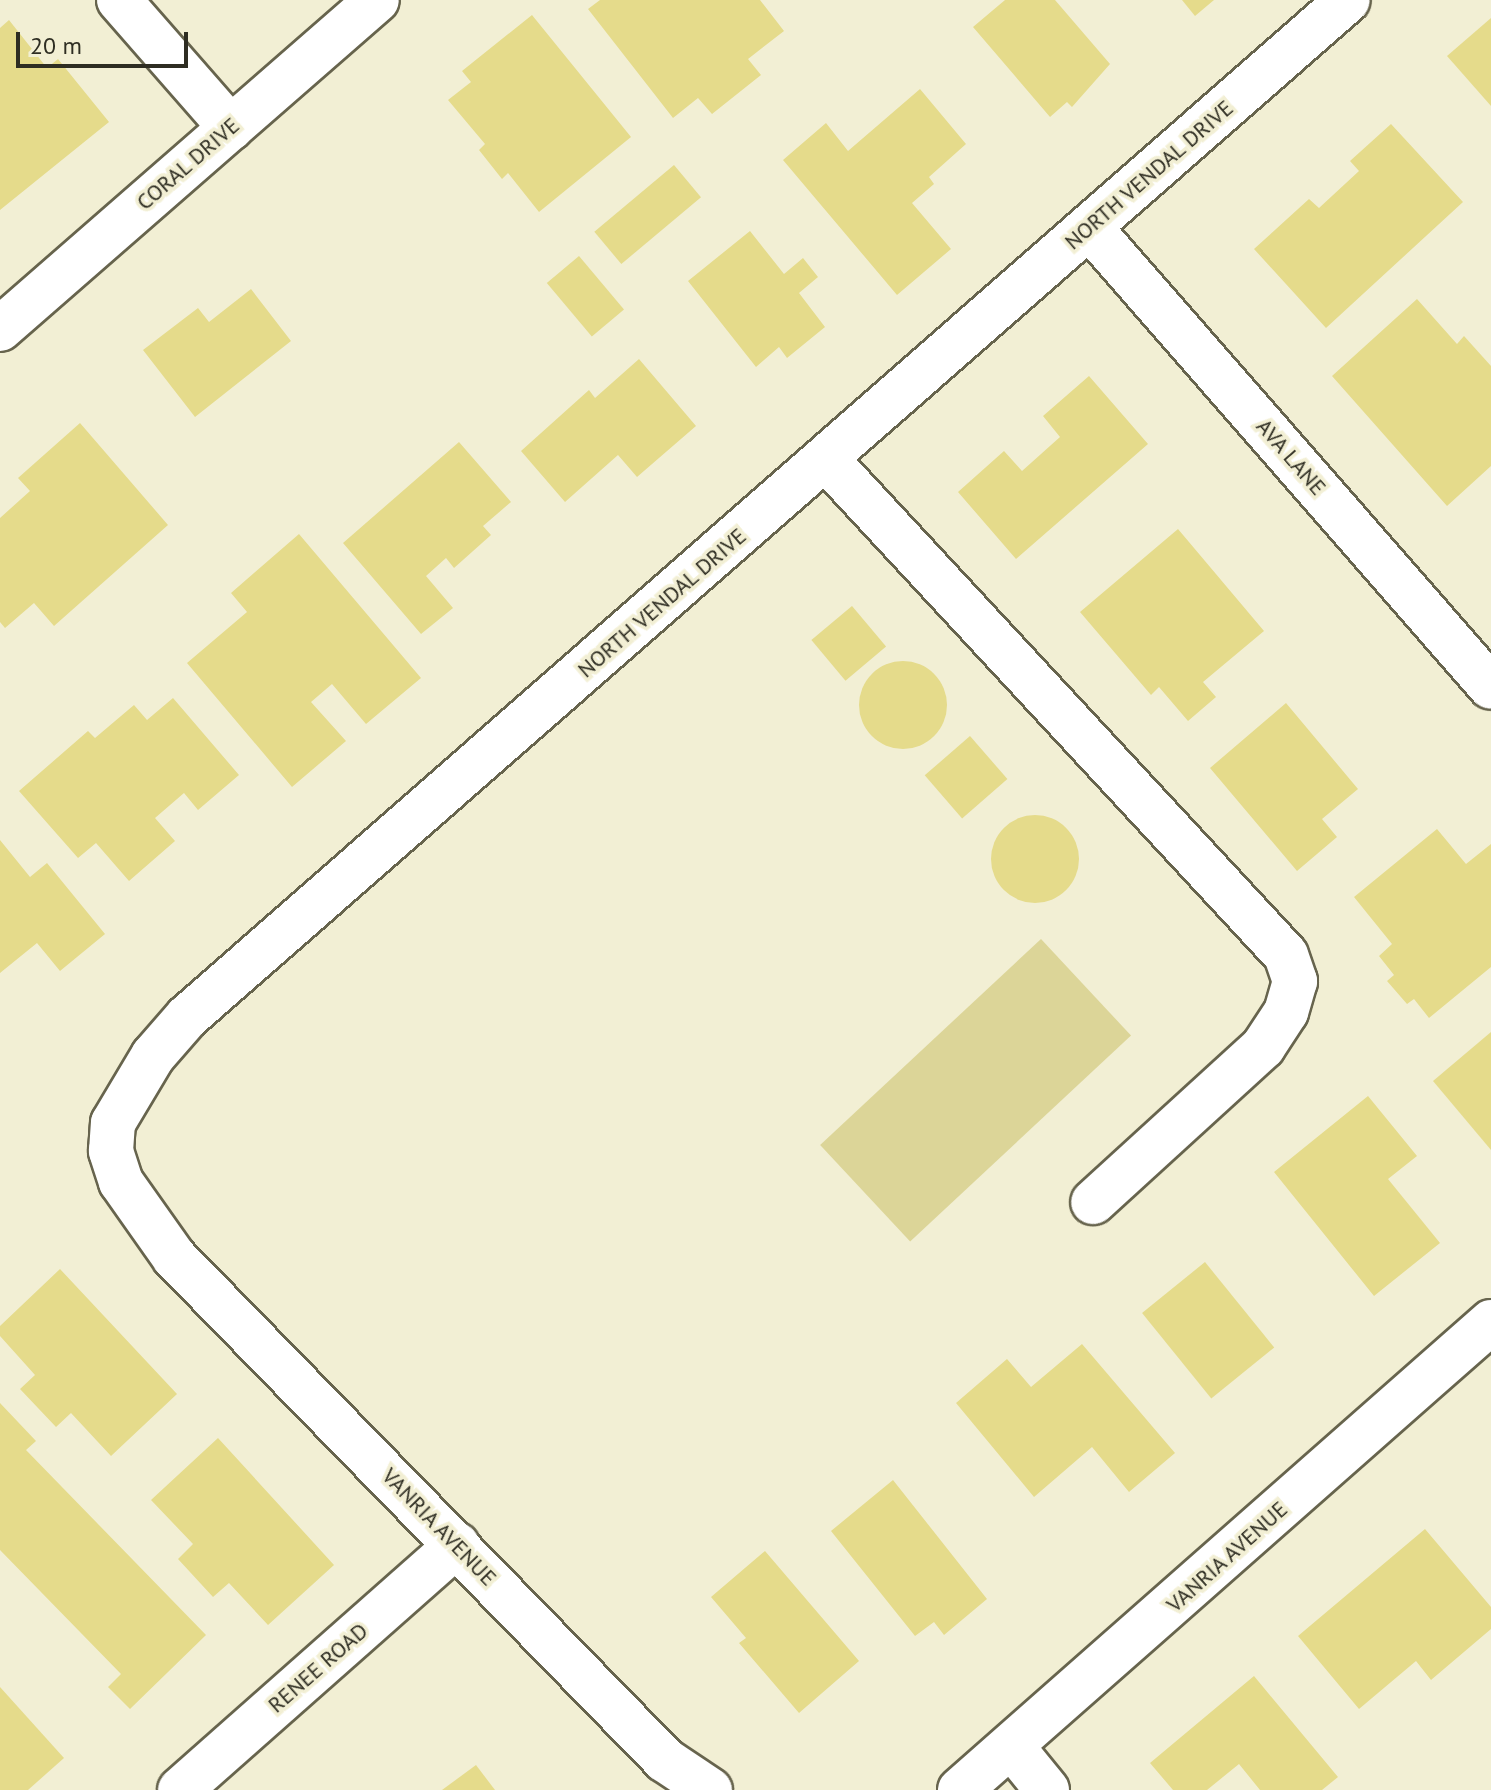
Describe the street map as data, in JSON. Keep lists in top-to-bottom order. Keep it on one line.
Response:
{"streets":{"street":["CORAL DRIVE","NORTH VENDAL DRIVE","AVA LANE","VANRIA AVENUE","RENEE ROAD"]},"crossings":[["NORTH VENDAL DRIVE","AVA LANE"],["NORTH VENDAL DRIVE","VANRIA AVENUE"],["VANRIA AVENUE","RENEE ROAD"]],"scale_bar":"20 m"}
